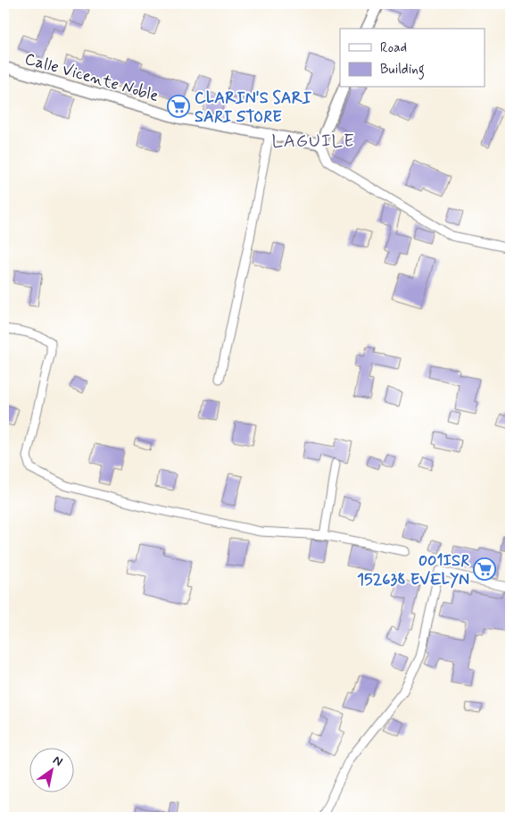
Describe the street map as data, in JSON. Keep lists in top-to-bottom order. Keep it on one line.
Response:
{"streets":{"street":["Calle Vicente Noble"]},"districts":["LAGUILE"],"places":{"supermarket":["CLARIN'S SARI SARI STORE","001ISR 152638 EVELYN"]},"legend":["Road","Building"],"north":"top right"}
